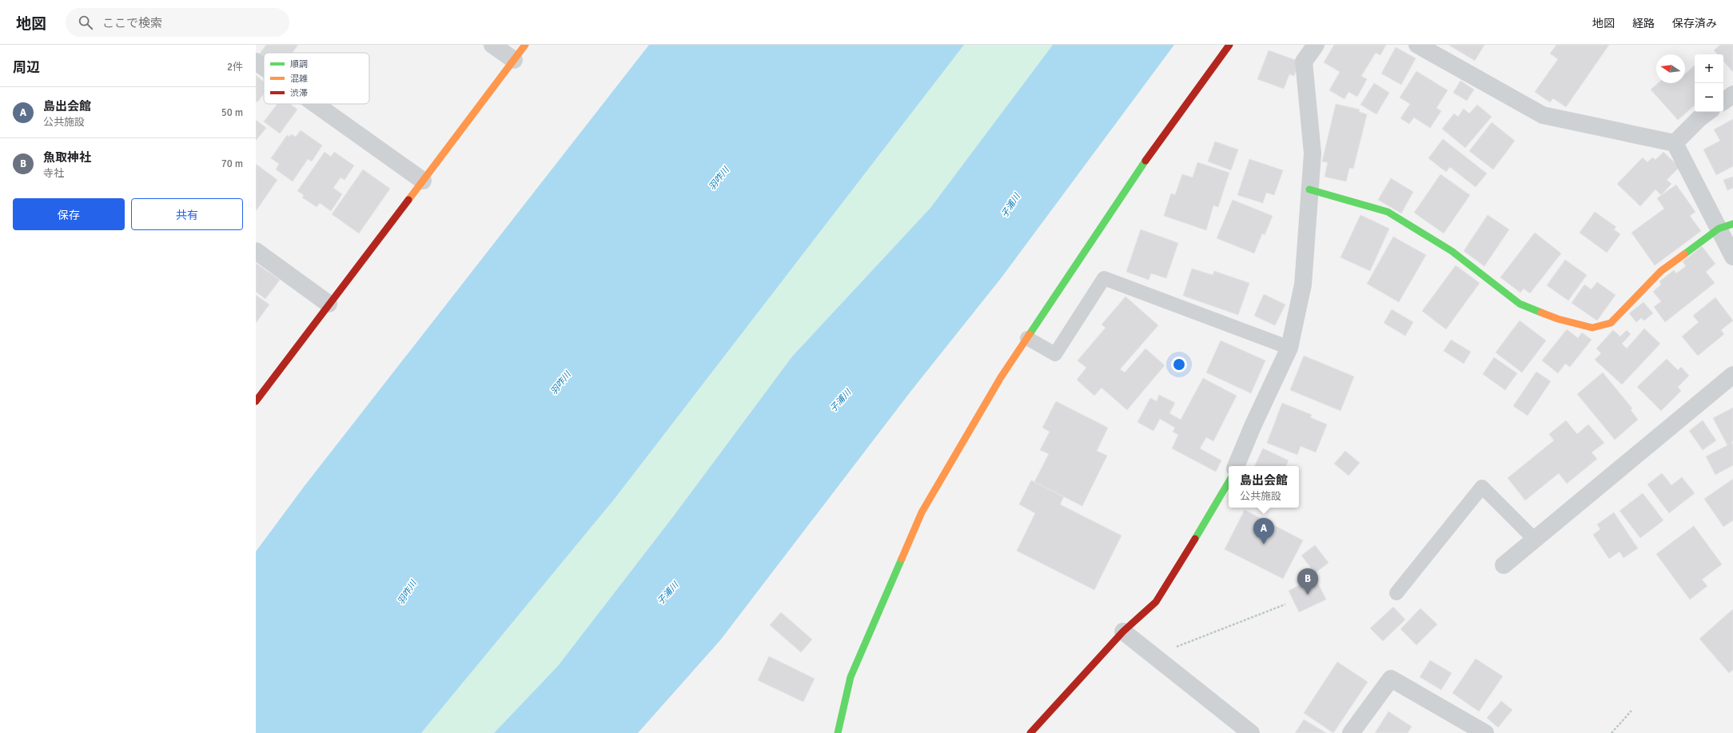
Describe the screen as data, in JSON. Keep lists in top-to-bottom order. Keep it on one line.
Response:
{"water":["羽咋川","子浦川"],"legend":["順調","混雑","渋滞"],"north":"left","page":{"header":"地図","search":"ここで検索","nav":["地図","経路","保存済み"],"heading":["周辺","2件"],"map_buttons":["+","−"],"list":[{"mark":"A","name":"島出会館","note":"公共施設","value":"50 m"},{"mark":"B","name":"魚取神社","note":"寺社","value":"70 m"}],"buttons":["保存","共有"],"popup":["島出会館","公共施設"],"pins":["A","B"]}}
